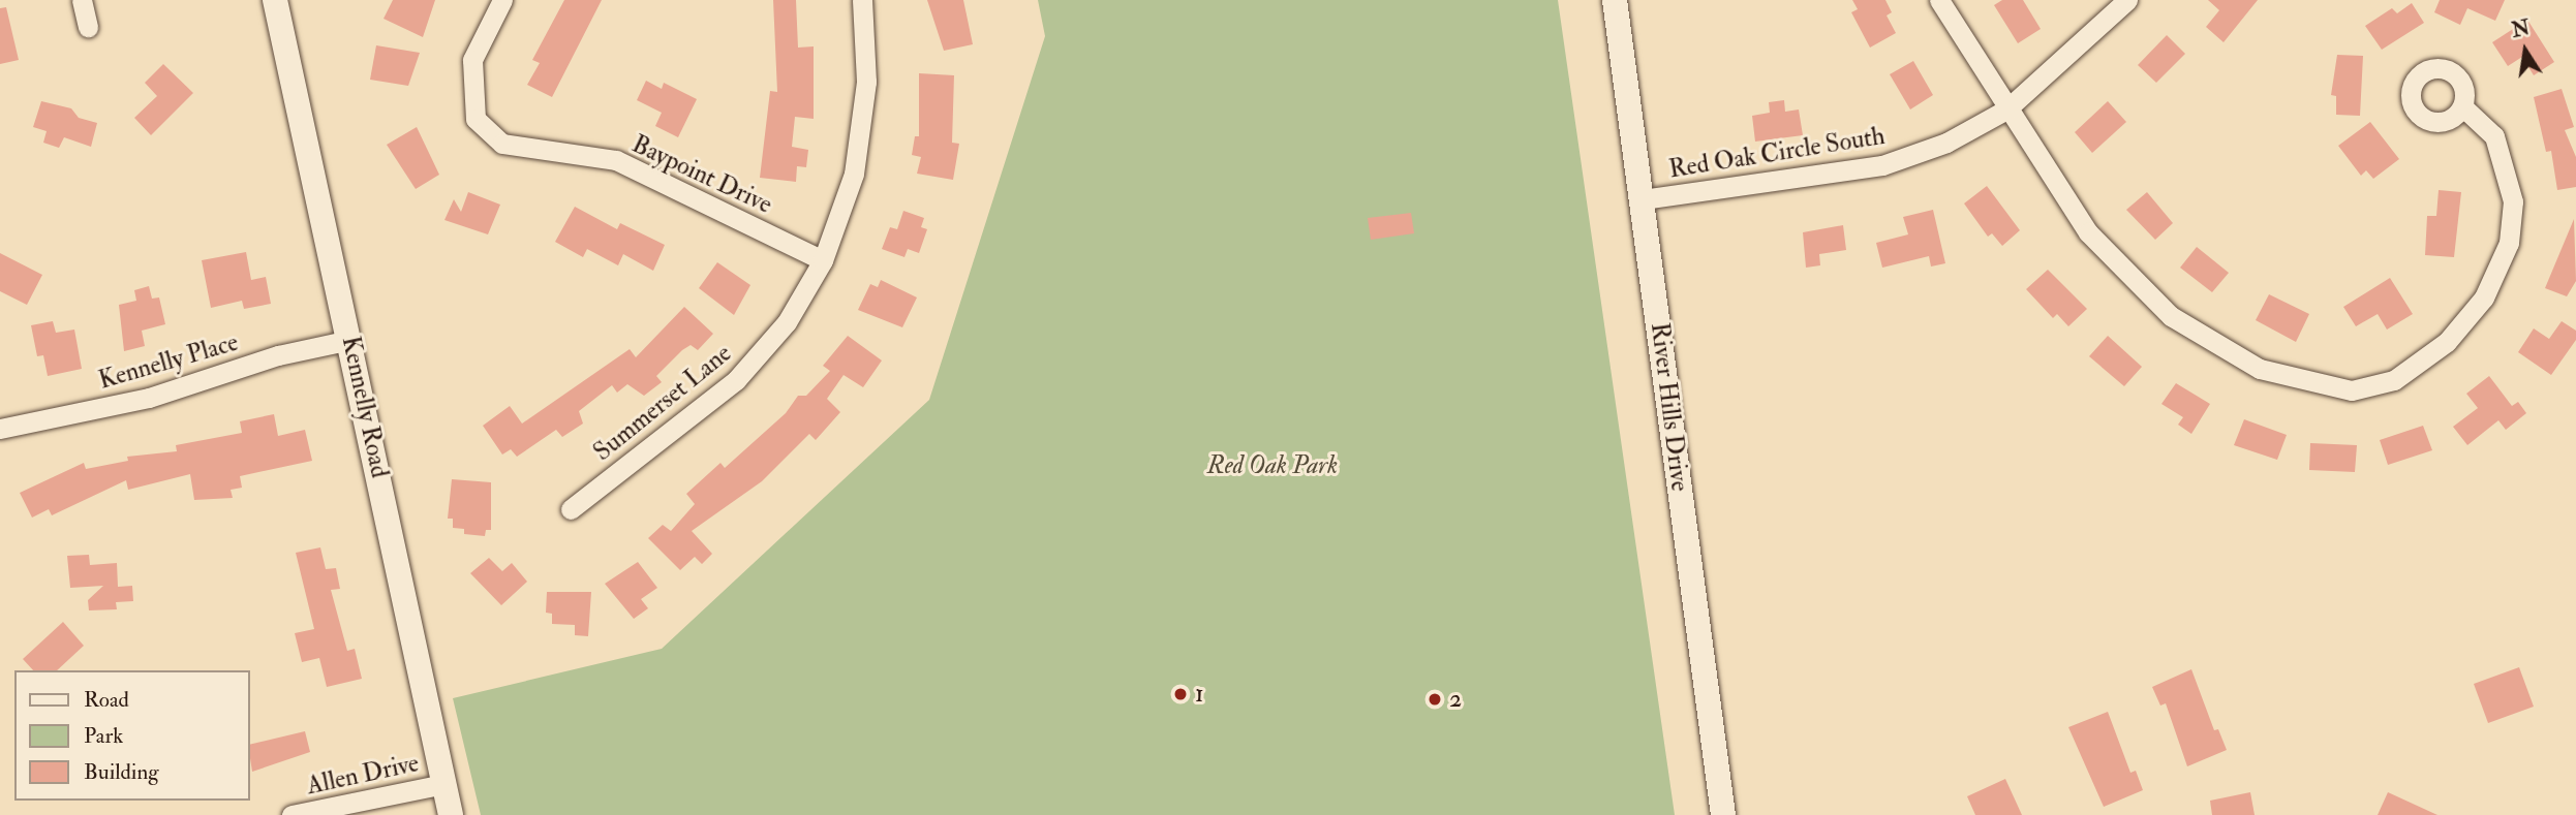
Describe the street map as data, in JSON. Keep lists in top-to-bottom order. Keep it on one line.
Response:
{"streets":{"street":["Red Oak Circle South","Baypoint Drive","Kennelly Place","Summerset Lane","Kennelly Road","River Hills Drive","Allen Drive"]},"crossings":[["Red Oak Circle South","River Hills Drive"],["Baypoint Drive","Summerset Lane"],["Kennelly Place","Kennelly Road"],["Kennelly Road","Allen Drive"]],"parks":["Red Oak Park"],"places":["1","2"],"legend":["Road","Park","Building"],"north":"top"}
